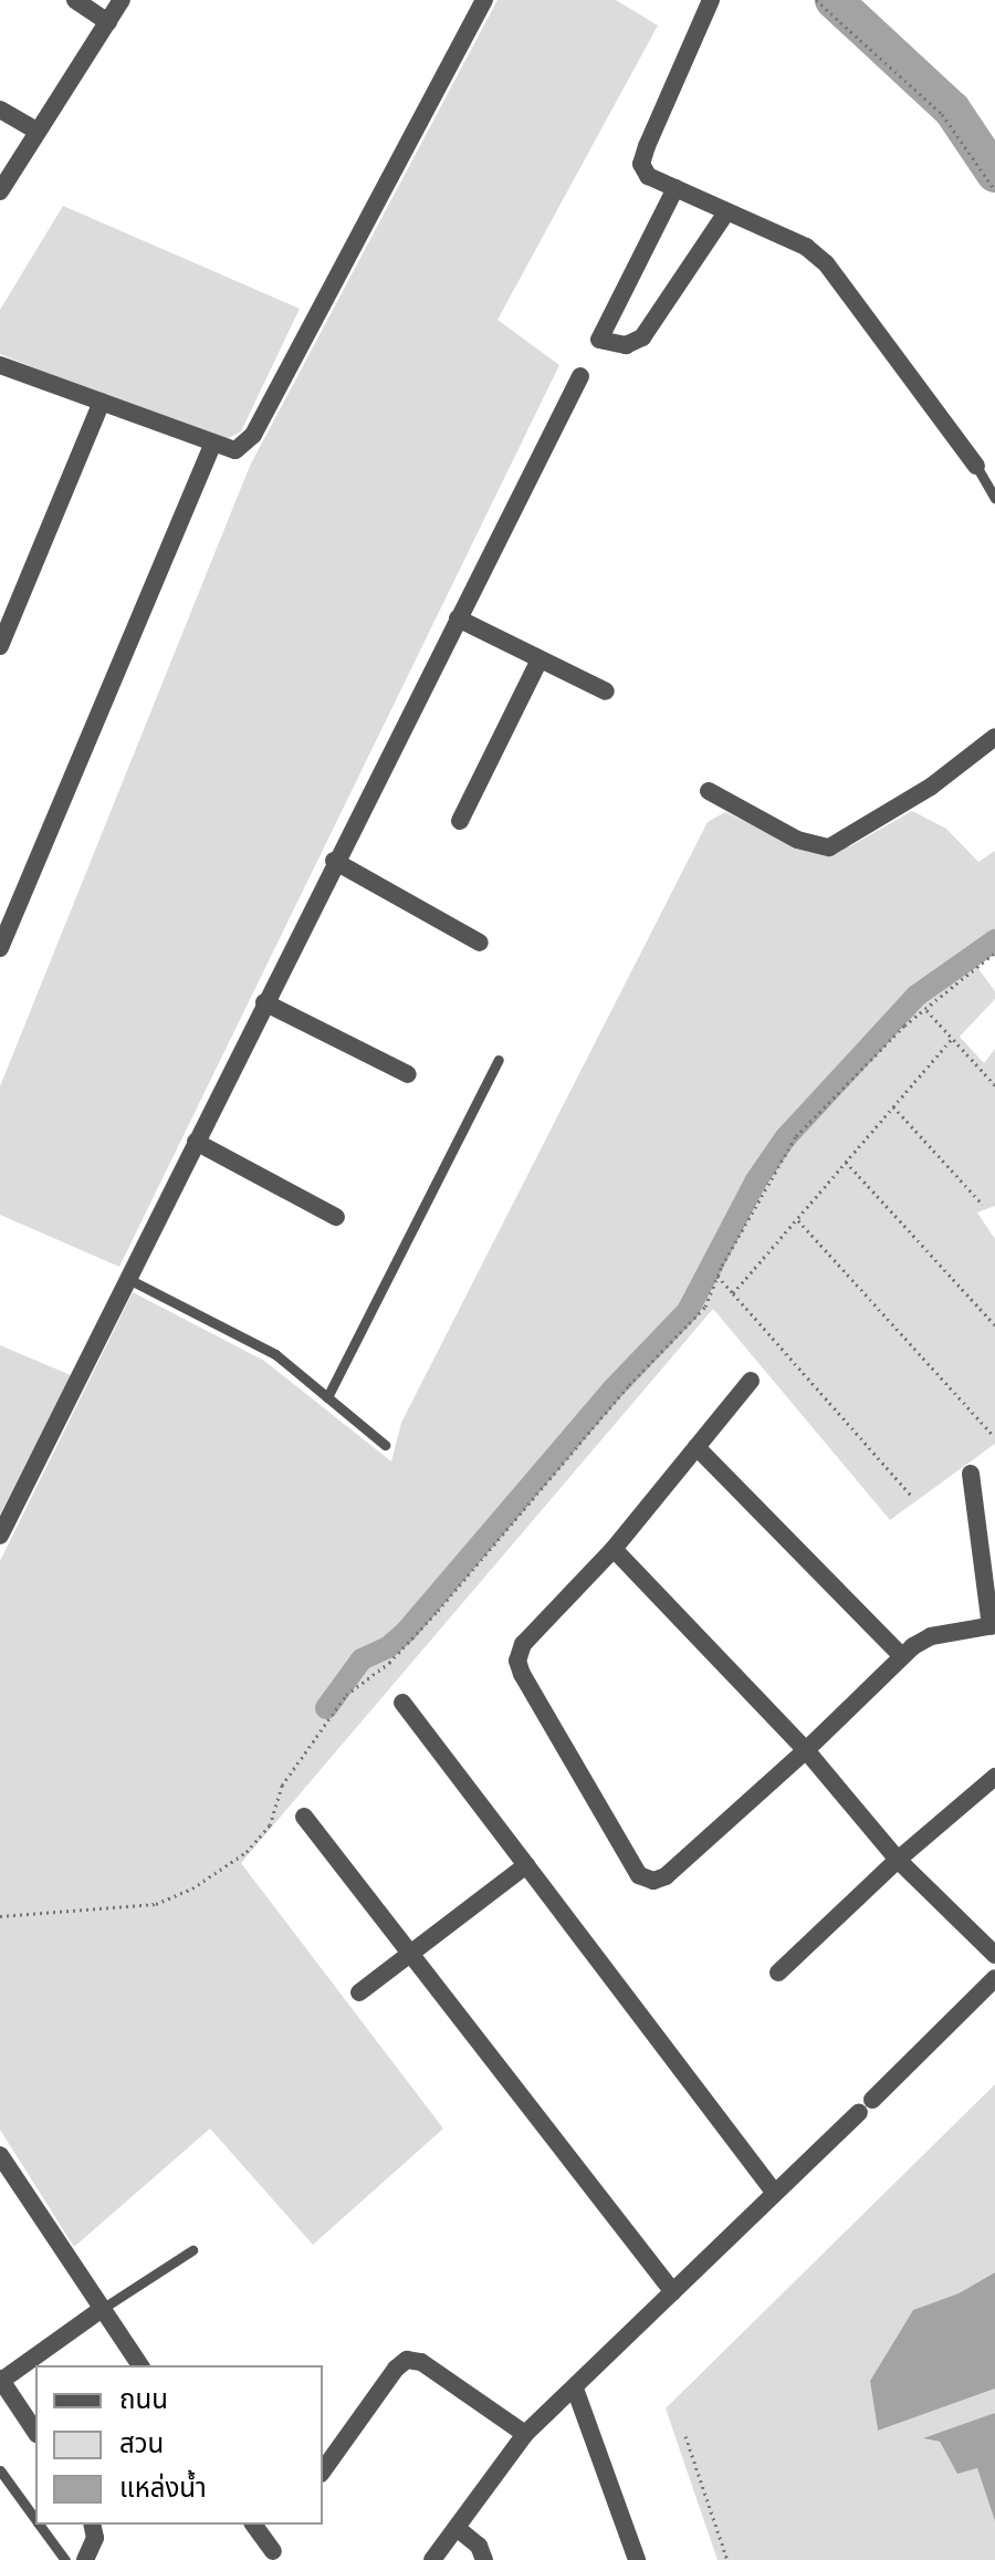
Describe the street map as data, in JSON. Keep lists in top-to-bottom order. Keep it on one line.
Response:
{"legend":["ถนน","สวน","แหล่งน้ำ"]}
